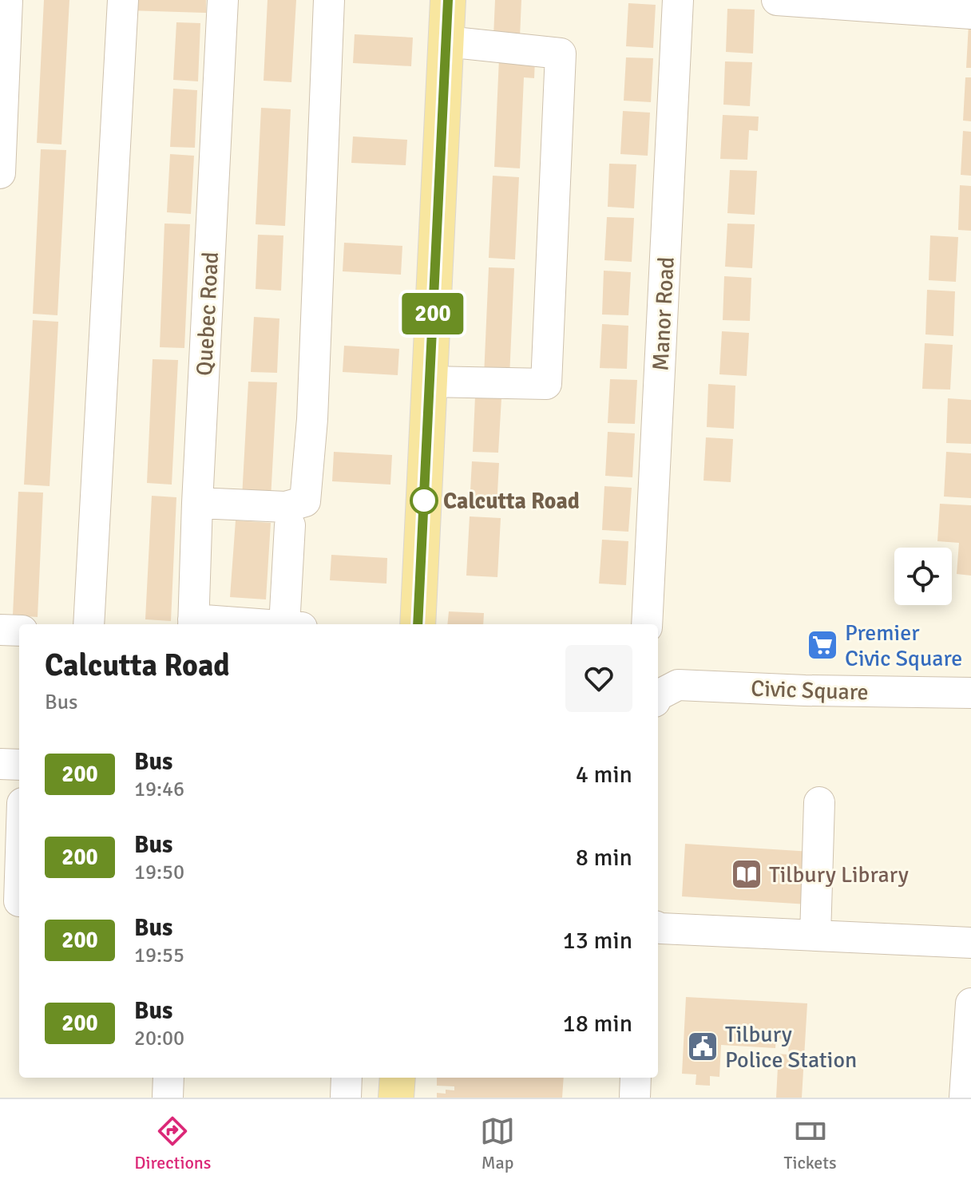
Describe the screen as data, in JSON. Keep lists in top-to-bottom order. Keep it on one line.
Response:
{"streets":{"street":["Quebec Road","Manor Road","Civic Square"]},"places":{"other":["Calcutta Road"],"supermarket":["Premier Civic Square"],"library":["Tilbury Library"],"public building":["Tilbury Police Station"]},"lines":["bus line 200"],"page":{"on_map":"200","heading":["Calcutta Road","Bus"],"list":[{"mark":"200","name":"Bus","note":"19:46","value":"4 min"},{"mark":"200","name":"Bus","note":"19:50","value":"8 min"},{"mark":"200","name":"Bus","note":"19:55","value":"13 min"},{"mark":"200","name":"Bus","note":"20:00","value":"18 min"}],"tabs":["Directions","Map","Tickets"]}}
